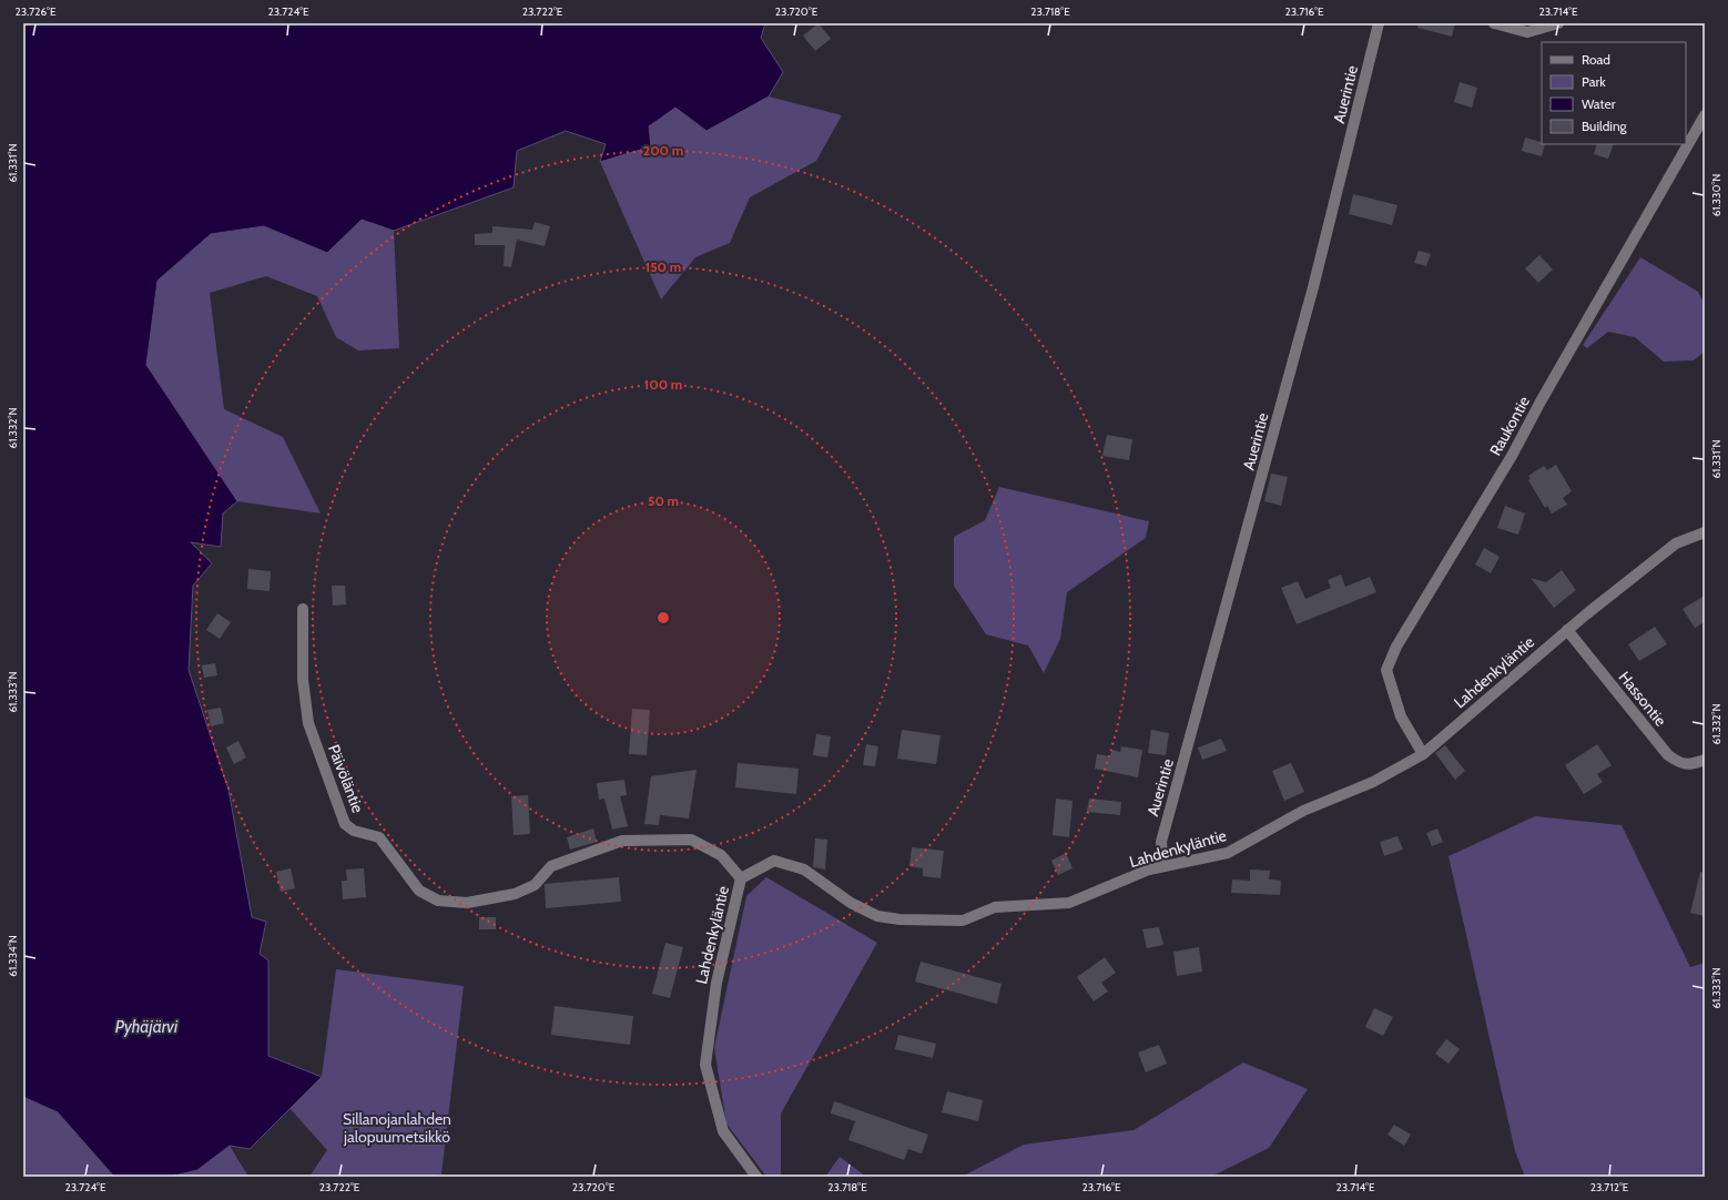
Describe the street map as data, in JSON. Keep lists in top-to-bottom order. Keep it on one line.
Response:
{"streets":{"street":["Auerintie","Raukontie","Lahdenkyläntie","Hassontie","Päivöläntie"]},"crossings":[["Auerintie","Lahdenkyläntie"],["Raukontie","Lahdenkyläntie"],["Lahdenkyläntie","Hassontie"],["Lahdenkyläntie","Päivöläntie"]],"water":["Pyhäjärvi"],"parks":["Sillanojanlahden jalopuumetsikkö"],"legend":["Road","Park","Water","Building"],"coordinates":["23.726°E","23.724°E","23.722°E","23.720°E","23.718°E","23.716°E","23.714°E","61.331°N","61.330°N","61.332°N","61.333°N","61.334°N","23.712°E"],"rings":["200 m","150 m","100 m","50 m"]}
